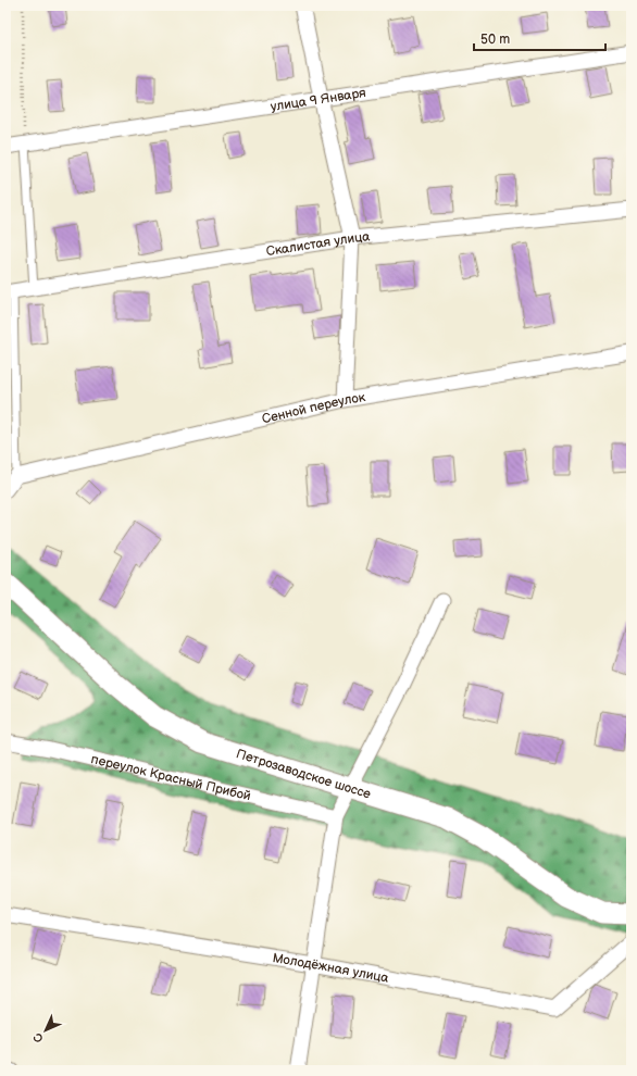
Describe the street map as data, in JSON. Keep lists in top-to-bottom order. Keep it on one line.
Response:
{"streets":{"main road":["Петрозаводское шоссе"],"street":["улица 9 Января","Скалистая улица","Сенной переулок","переулок Красный Прибой","Молодёжная улица"]},"scale_bar":"50 m","north":"bottom left"}
